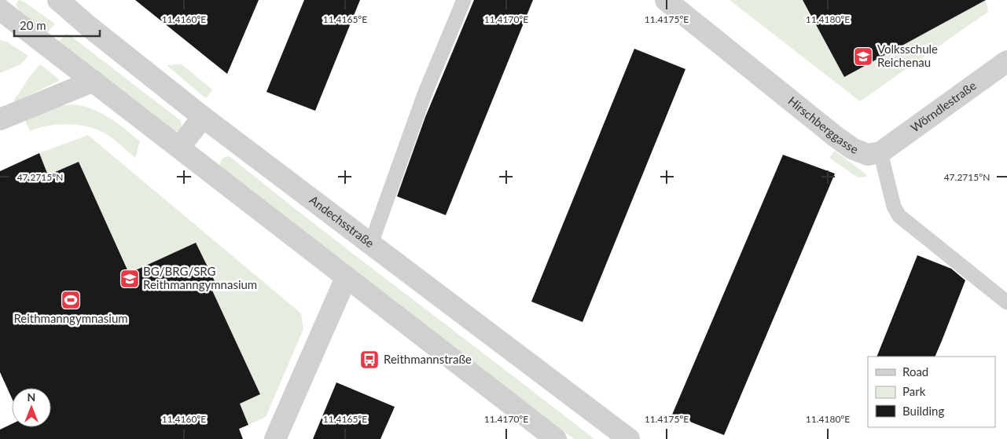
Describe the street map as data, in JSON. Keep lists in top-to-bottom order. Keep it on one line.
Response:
{"streets":{"street":["Wörndlestraße","Hirschberggasse","Andechsstraße"]},"crossings":[["Wörndlestraße","Hirschberggasse"]],"places":{"school or university":["Volksschule Reichenau","BG/BRG/SRG Reithmanngymnasium"],"sports":["Reithmanngymnasium"],"bus stop":["Reithmannstraße"]},"legend":["Road","Park","Building"],"scale_bar":"20 m","north":"top","coordinates":["11.4160°E","11.4165°E","11.4170°E","11.4175°E","11.4180°E","47.2715°N"]}
